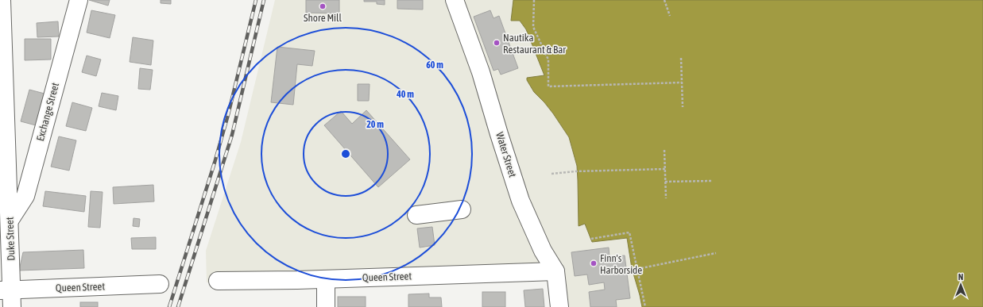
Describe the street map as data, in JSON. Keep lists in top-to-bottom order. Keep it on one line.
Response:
{"streets":{"street":["Exchange Street","Water Street","Duke Street","Queen Street"]},"crossings":[["Exchange Street","Duke Street"],["Water Street","Queen Street"],["Duke Street","Queen Street"]],"places":["Shore Mill","Nautika Restaurant & Bar","Finn's Harborside"],"north":"top","rings":["60 m","40 m","20 m"]}
